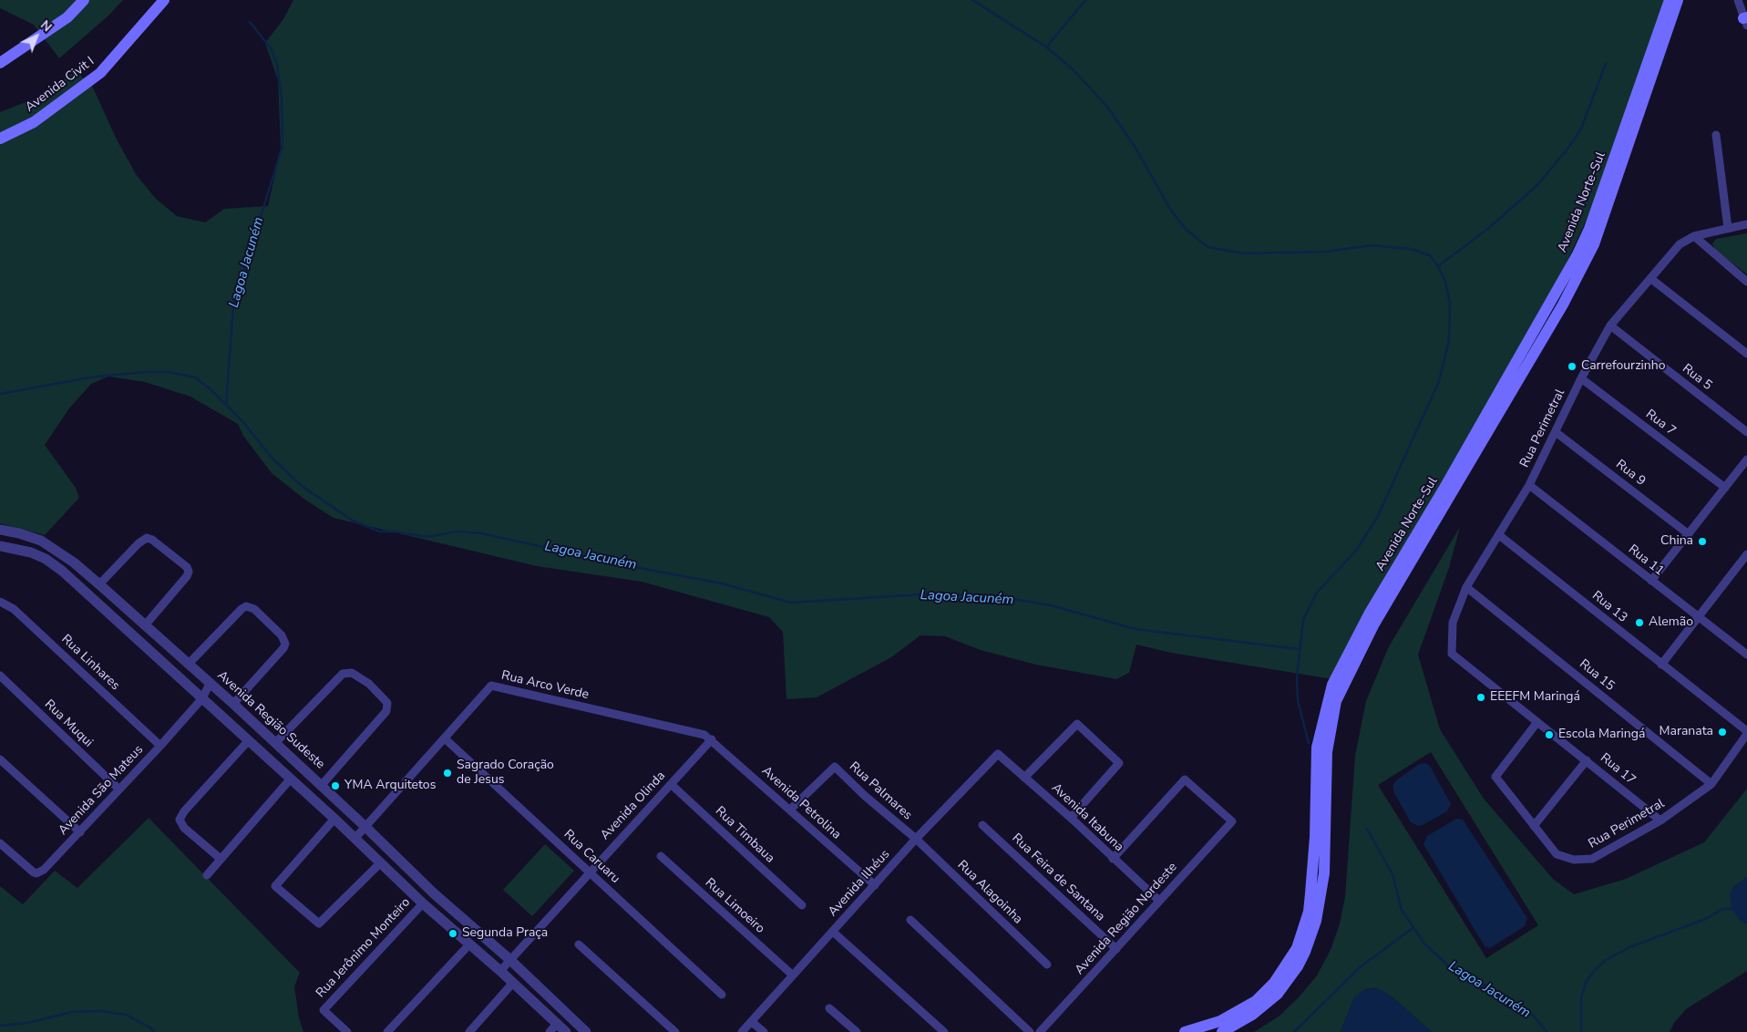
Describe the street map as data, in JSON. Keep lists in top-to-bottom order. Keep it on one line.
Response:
{"streets":{"main road":["Avenida Civit I","Avenida Norte-Sul"],"street":["Rua 5","Rua 7","Rua Perimetral","Rua 9","Rua 11","Rua 13","Rua Linhares","Rua 15","Rua Arco Verde","Avenida Região Sudeste","Rua Muqui","Rua 17","Avenida São Mateus","Rua Palmares","Avenida Petrolina","Avenida Olinda","Avenida Itabuna","Rua Timbaua","Rua Caruaru","Rua Feira de Santana","Avenida Ilhéus","Rua Alagoinha","Rua Limoeiro","Avenida Região Nordeste","Rua Jerônimo Monteiro"]},"crossings":[["Rua 5","Rua Perimetral"],["Rua 7","Rua Perimetral"],["Rua Perimetral","Rua 9"],["Rua Perimetral","Rua 11"],["Rua Perimetral","Rua 13"],["Rua Perimetral","Rua 15"],["Rua Perimetral","Rua 17"],["Rua Linhares","Avenida São Mateus"],["Rua Arco Verde","Avenida Região Sudeste"],["Rua Arco Verde","Avenida Petrolina"],["Rua Arco Verde","Avenida Olinda"],["Rua Arco Verde","Rua Caruaru"],["Avenida Região Sudeste","Avenida São Mateus"],["Avenida Região Sudeste","Avenida Olinda"],["Rua Muqui","Avenida São Mateus"],["Rua Palmares","Avenida Petrolina"],["Rua Palmares","Avenida Ilhéus"],["Rua Palmares","Rua Alagoinha"],["Avenida Petrolina","Avenida Olinda"],["Avenida Petrolina","Avenida Ilhéus"],["Avenida Olinda","Rua Timbaua"],["Avenida Olinda","Rua Caruaru"],["Avenida Itabuna","Avenida Ilhéus"],["Avenida Itabuna","Avenida Região Nordeste"],["Rua Feira de Santana","Avenida Região Nordeste"],["Avenida Ilhéus","Rua Alagoinha"],["Avenida Ilhéus","Rua Limoeiro"]],"water":["Lagoa Jacuném"],"places":["Carrefourzinho","China","Alemão","EEEFM Maringá","Maranata","Escola Maringá","Sagrado Coração de Jesus","YMA Arquitetos","Segunda Praça"],"north":"top right"}
